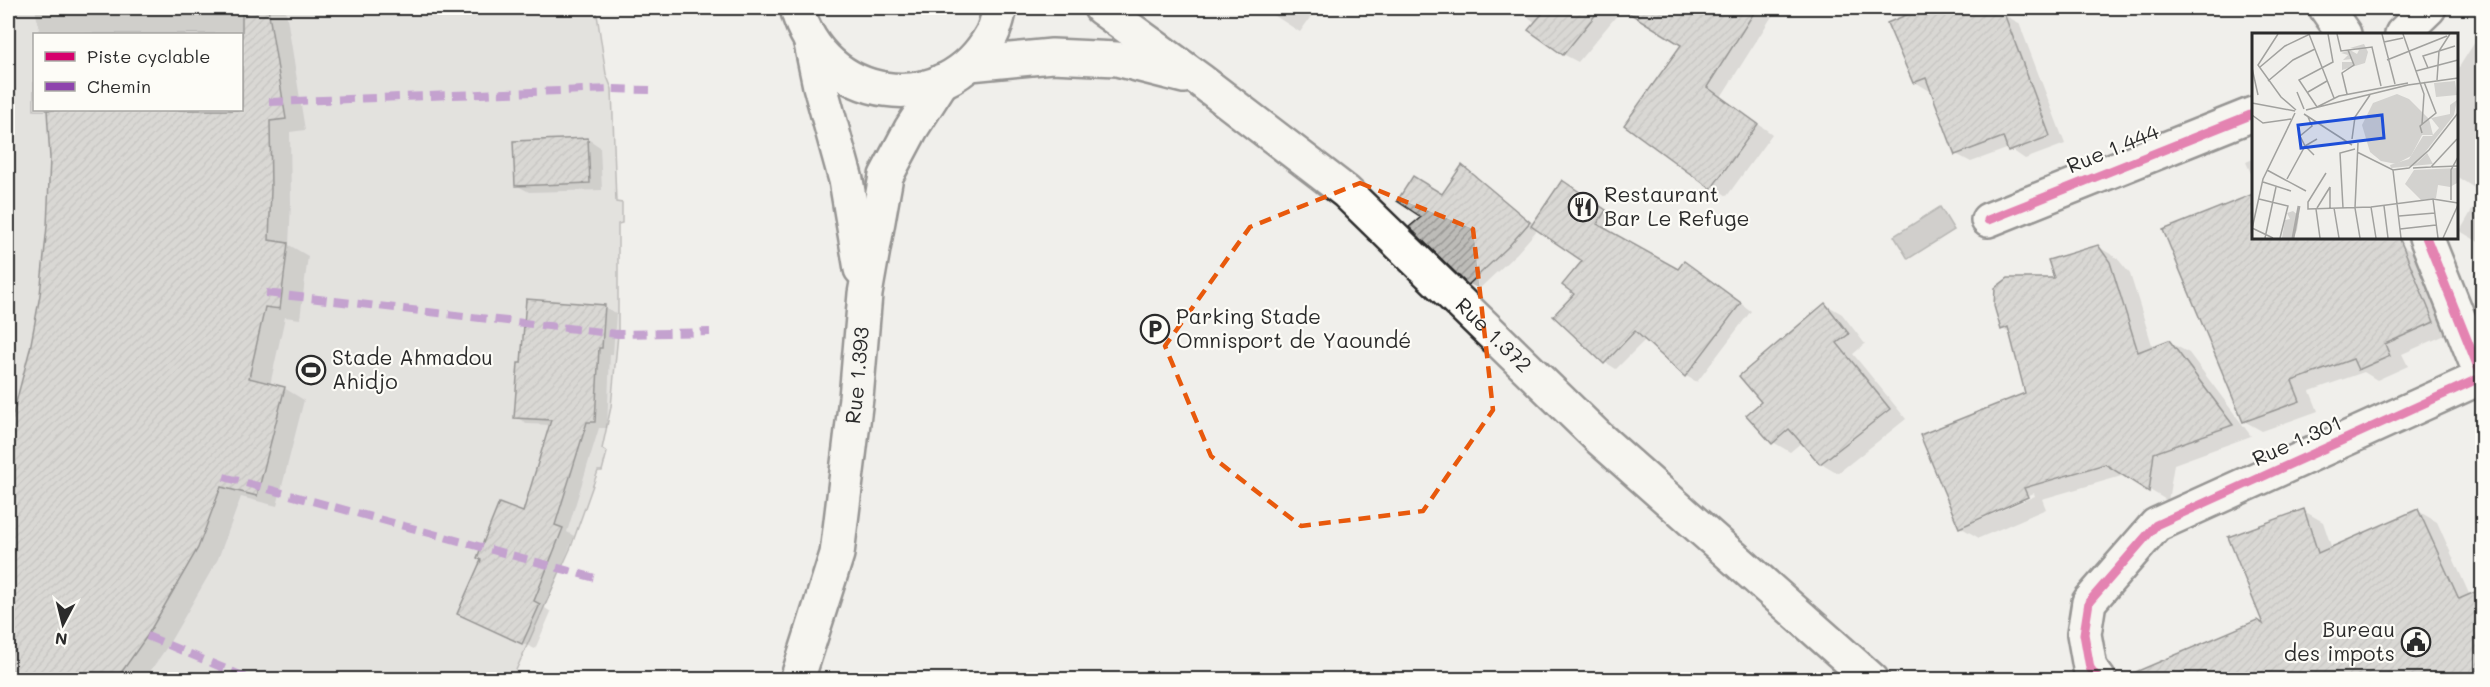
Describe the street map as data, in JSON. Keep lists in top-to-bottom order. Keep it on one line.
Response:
{"streets":{"main road":["Rue 1.444","Rue 1.372","Rue 1.393","Rue 1.301"]},"places":{"restaurant":["Restaurant Bar Le Refuge"],"parking":["Parking Stade Omnisport de Yaoundé"],"sports":["Stade Ahmadou Ahidjo"],"public building":["Bureau des impots"]},"legend":["Piste cyclable","Chemin"],"north":"bottom"}
